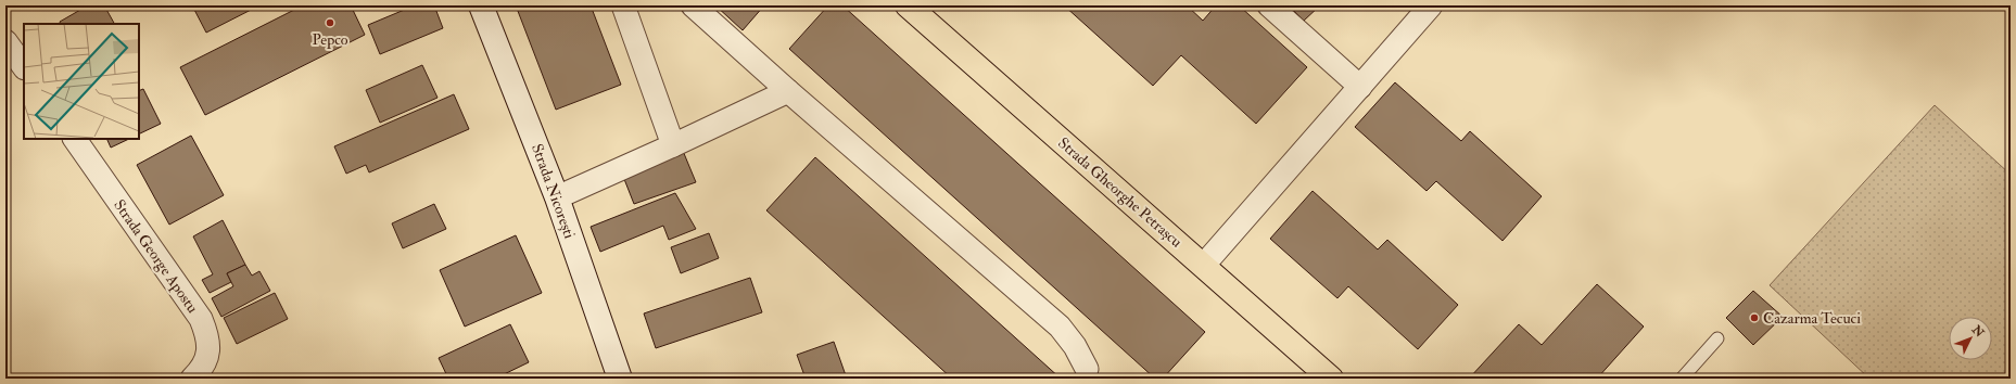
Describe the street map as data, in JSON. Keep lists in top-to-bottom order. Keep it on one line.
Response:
{"streets":{"main road":["Strada Nicorești","Strada Gheorghe Petrașcu"],"street":["Strada George Apostu"]},"places":["Pepco","Cazarma Tecuci"],"north":"top right"}
